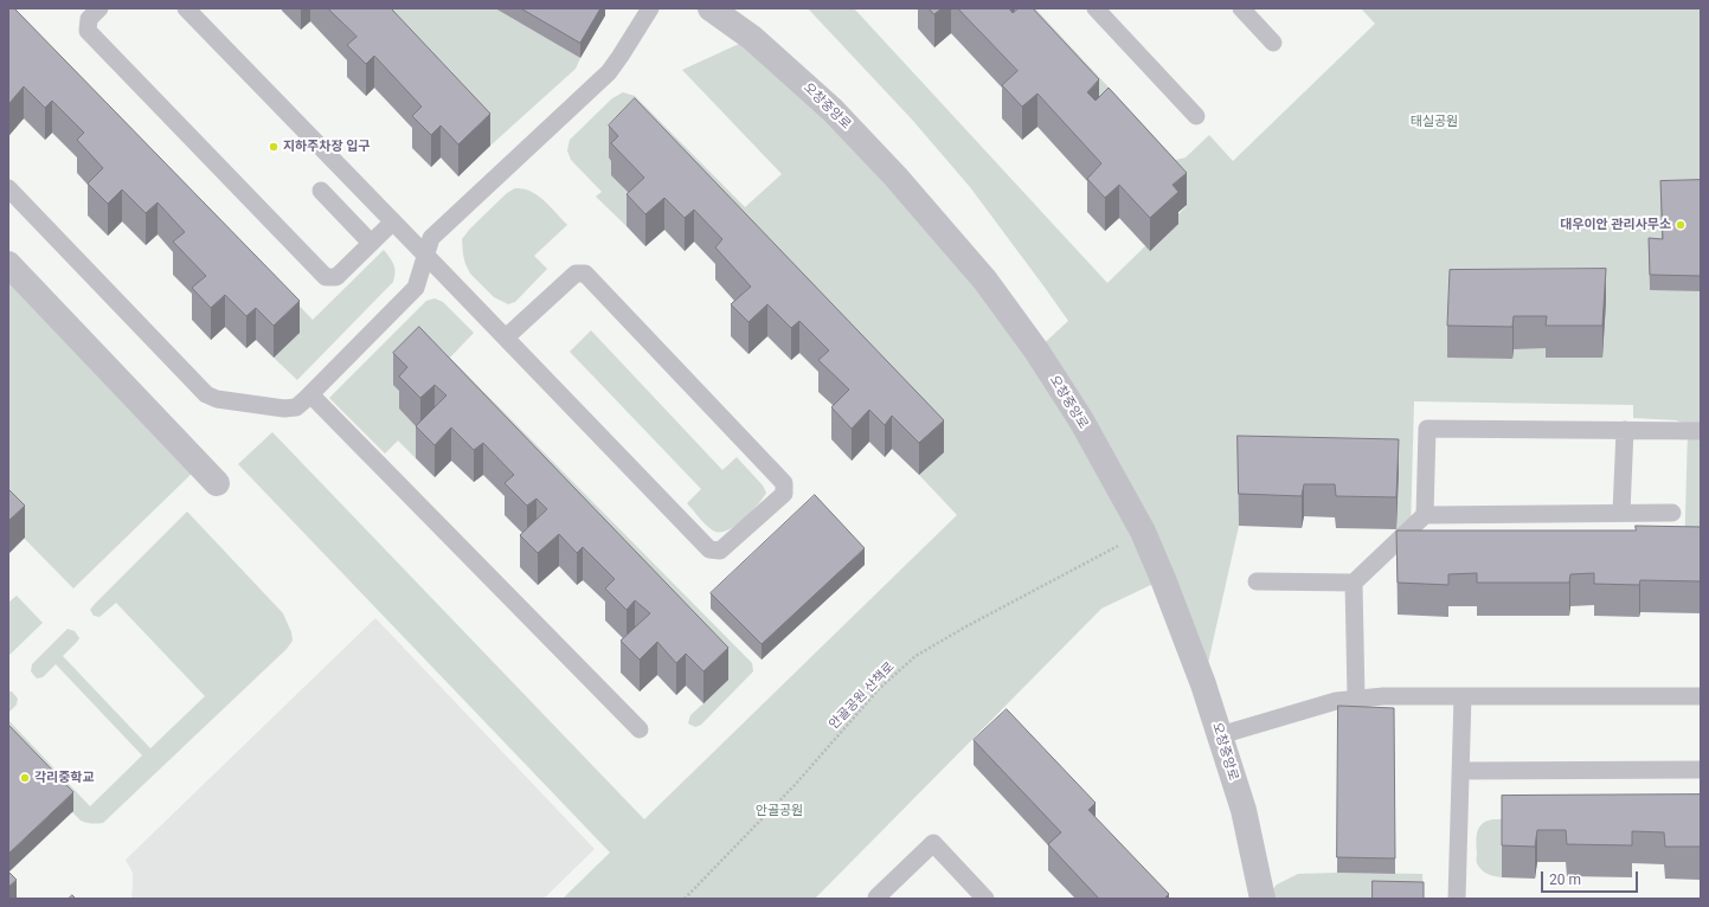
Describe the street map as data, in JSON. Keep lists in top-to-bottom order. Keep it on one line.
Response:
{"streets":{"street":["오창중앙로"],"path":["안골공원 산책로"]},"crossings":[["오창중앙로","안골공원 산책로"]],"parks":["태실공원","안골공원"],"places":["지하주차장 입구","대우이안 관리사무소","각리중학교"],"scale_bar":"20 m"}
